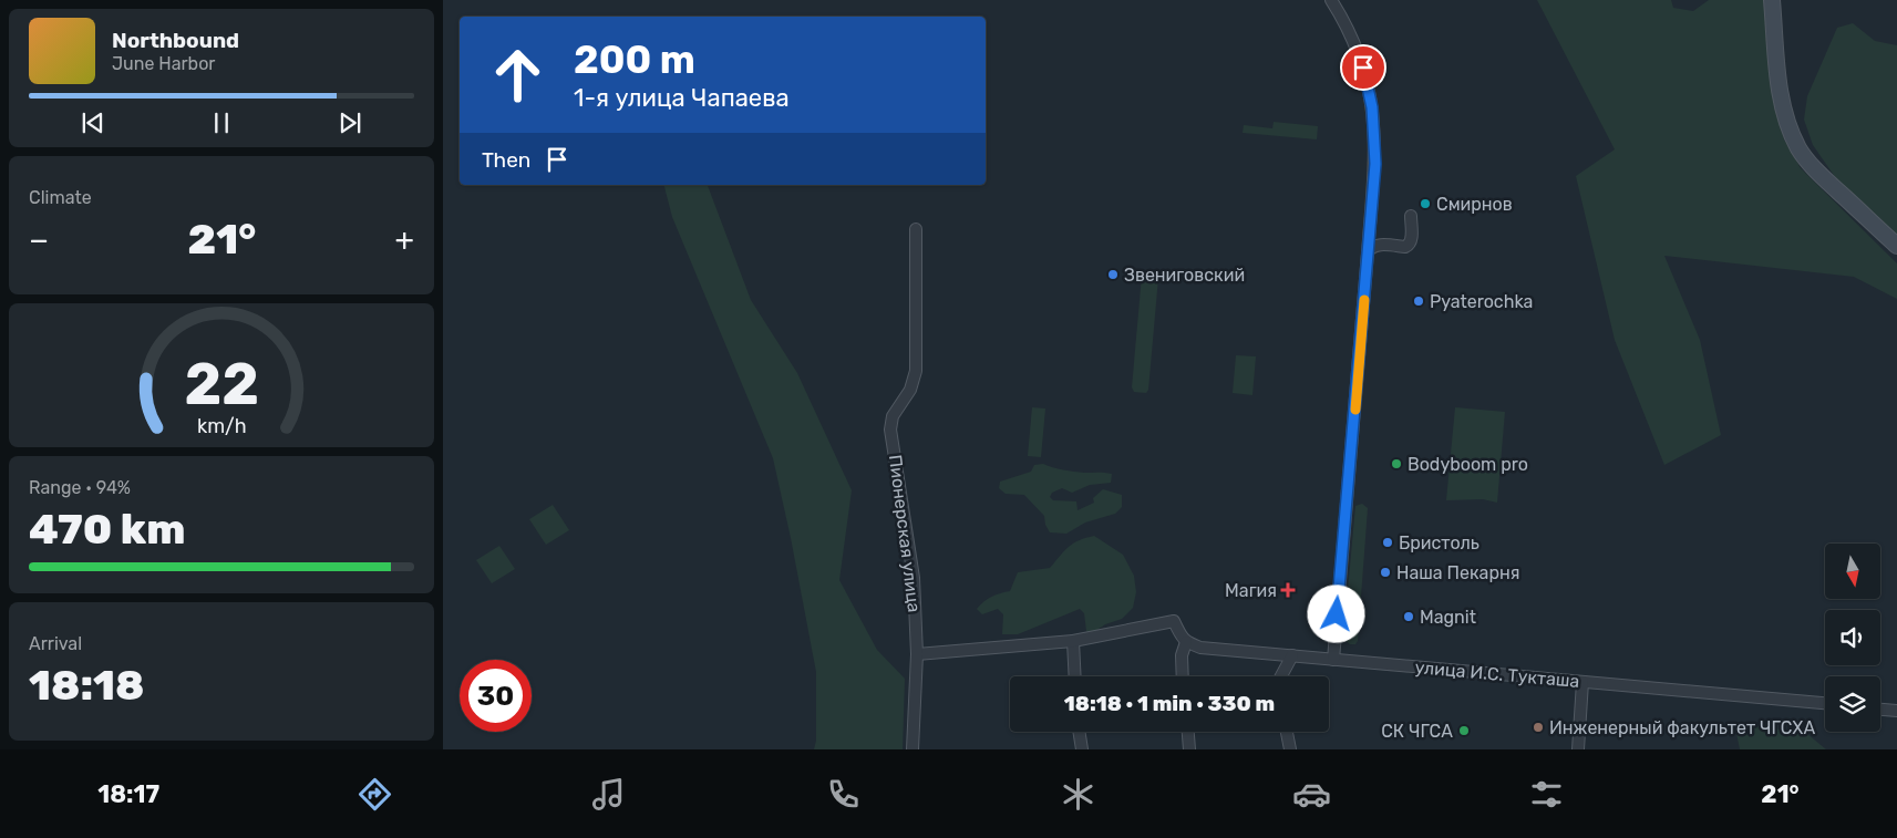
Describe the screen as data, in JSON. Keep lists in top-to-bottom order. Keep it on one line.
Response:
{"streets":{"street":["Пионерская улица","улица И.С. Тукташа"]},"places":{"other":["Смирнов","Звениговский","Pyaterochka","Bodyboom pro","Бристоль","Наша Пекарня","Magnit","Инженерный факультет ЧГСХА","СК ЧГСА"],"health":["Магия"]},"north":"bottom","page":{"turn":["200 m","1-я улица Чапаева"],"song":["Northbound","June Harbor"],"then":"Then","tile":["Climate",["Range · 94%","470 km"],["Arrival","18:18"]],"heat":["−","21°","+"],"limit":"30","trip":"18:18 · 1 min · 330 m","tabs":["18:17","21°"],"gauge":["22","km/h"]}}
